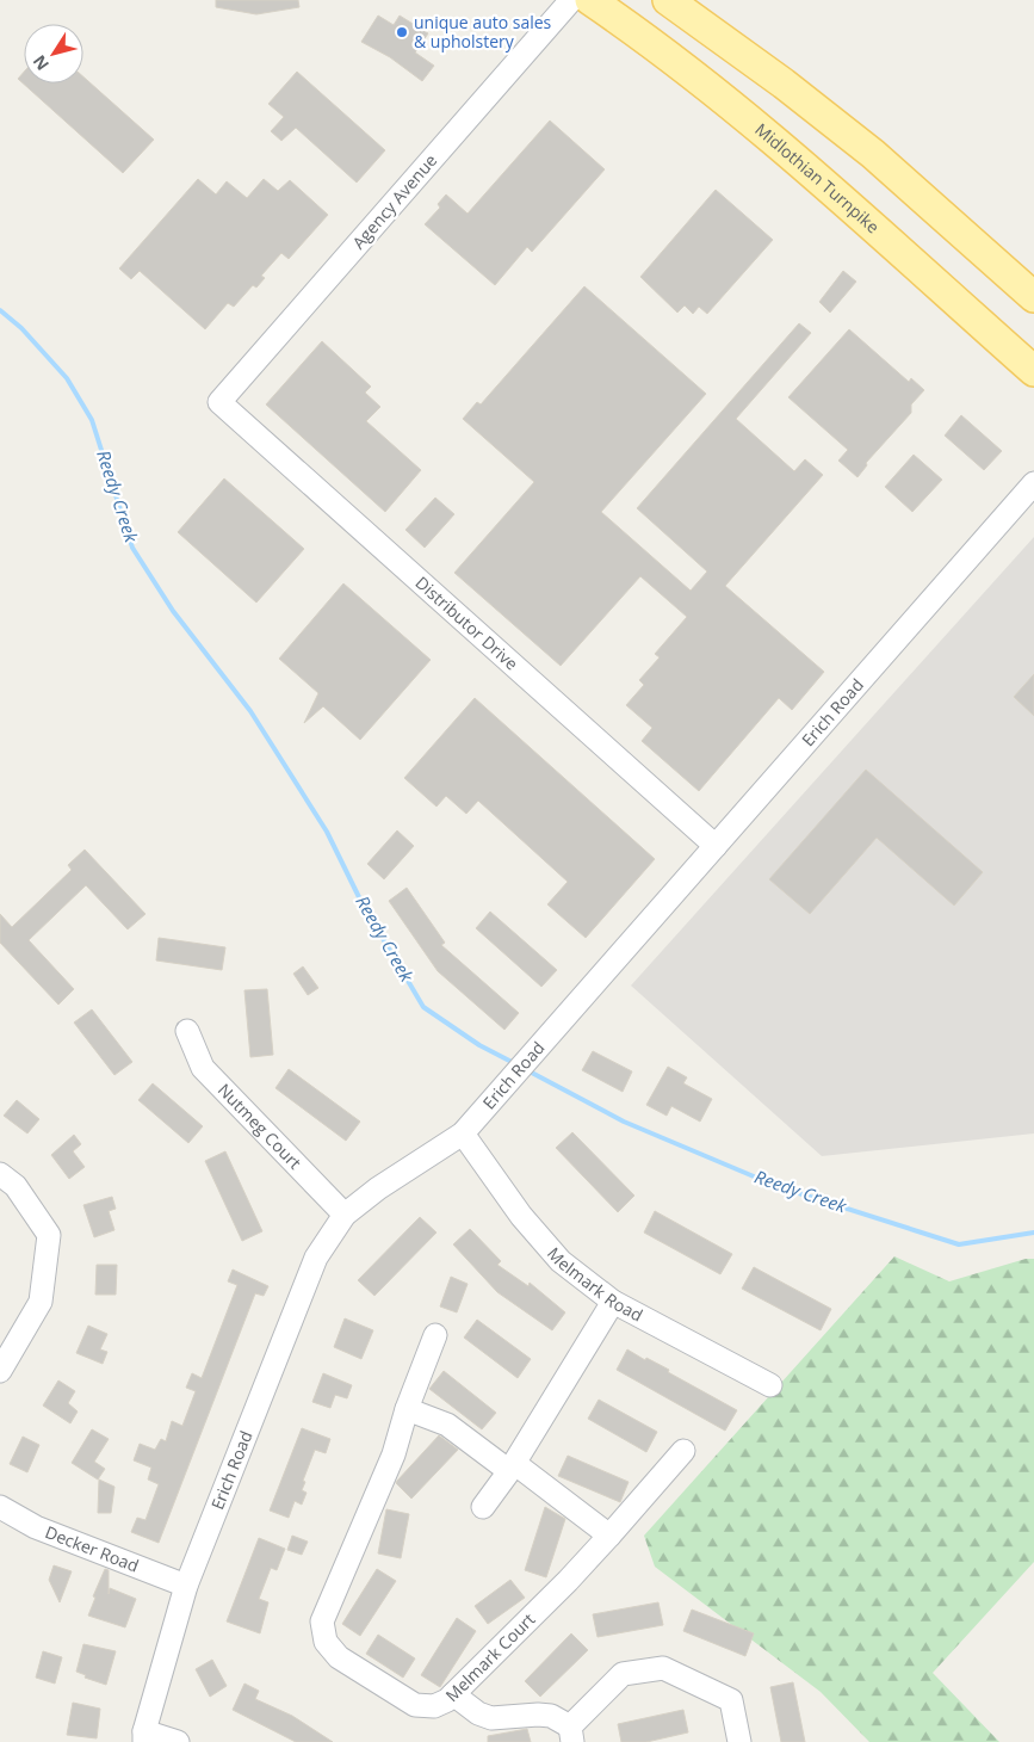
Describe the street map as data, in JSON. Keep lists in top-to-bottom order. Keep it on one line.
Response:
{"streets":{"main road":["Midlothian Turnpike"],"street":["Agency Avenue","Distributor Drive","Erich Road","Nutmeg Court","Melmark Road","Decker Road","Melmark Court"]},"crossings":[["Agency Avenue","Distributor Drive"],["Distributor Drive","Erich Road"],["Erich Road","Nutmeg Court"],["Erich Road","Melmark Road"],["Erich Road","Decker Road"]],"water":["Reedy Creek"],"places":["unique auto sales & upholstery"],"north":"bottom left"}
